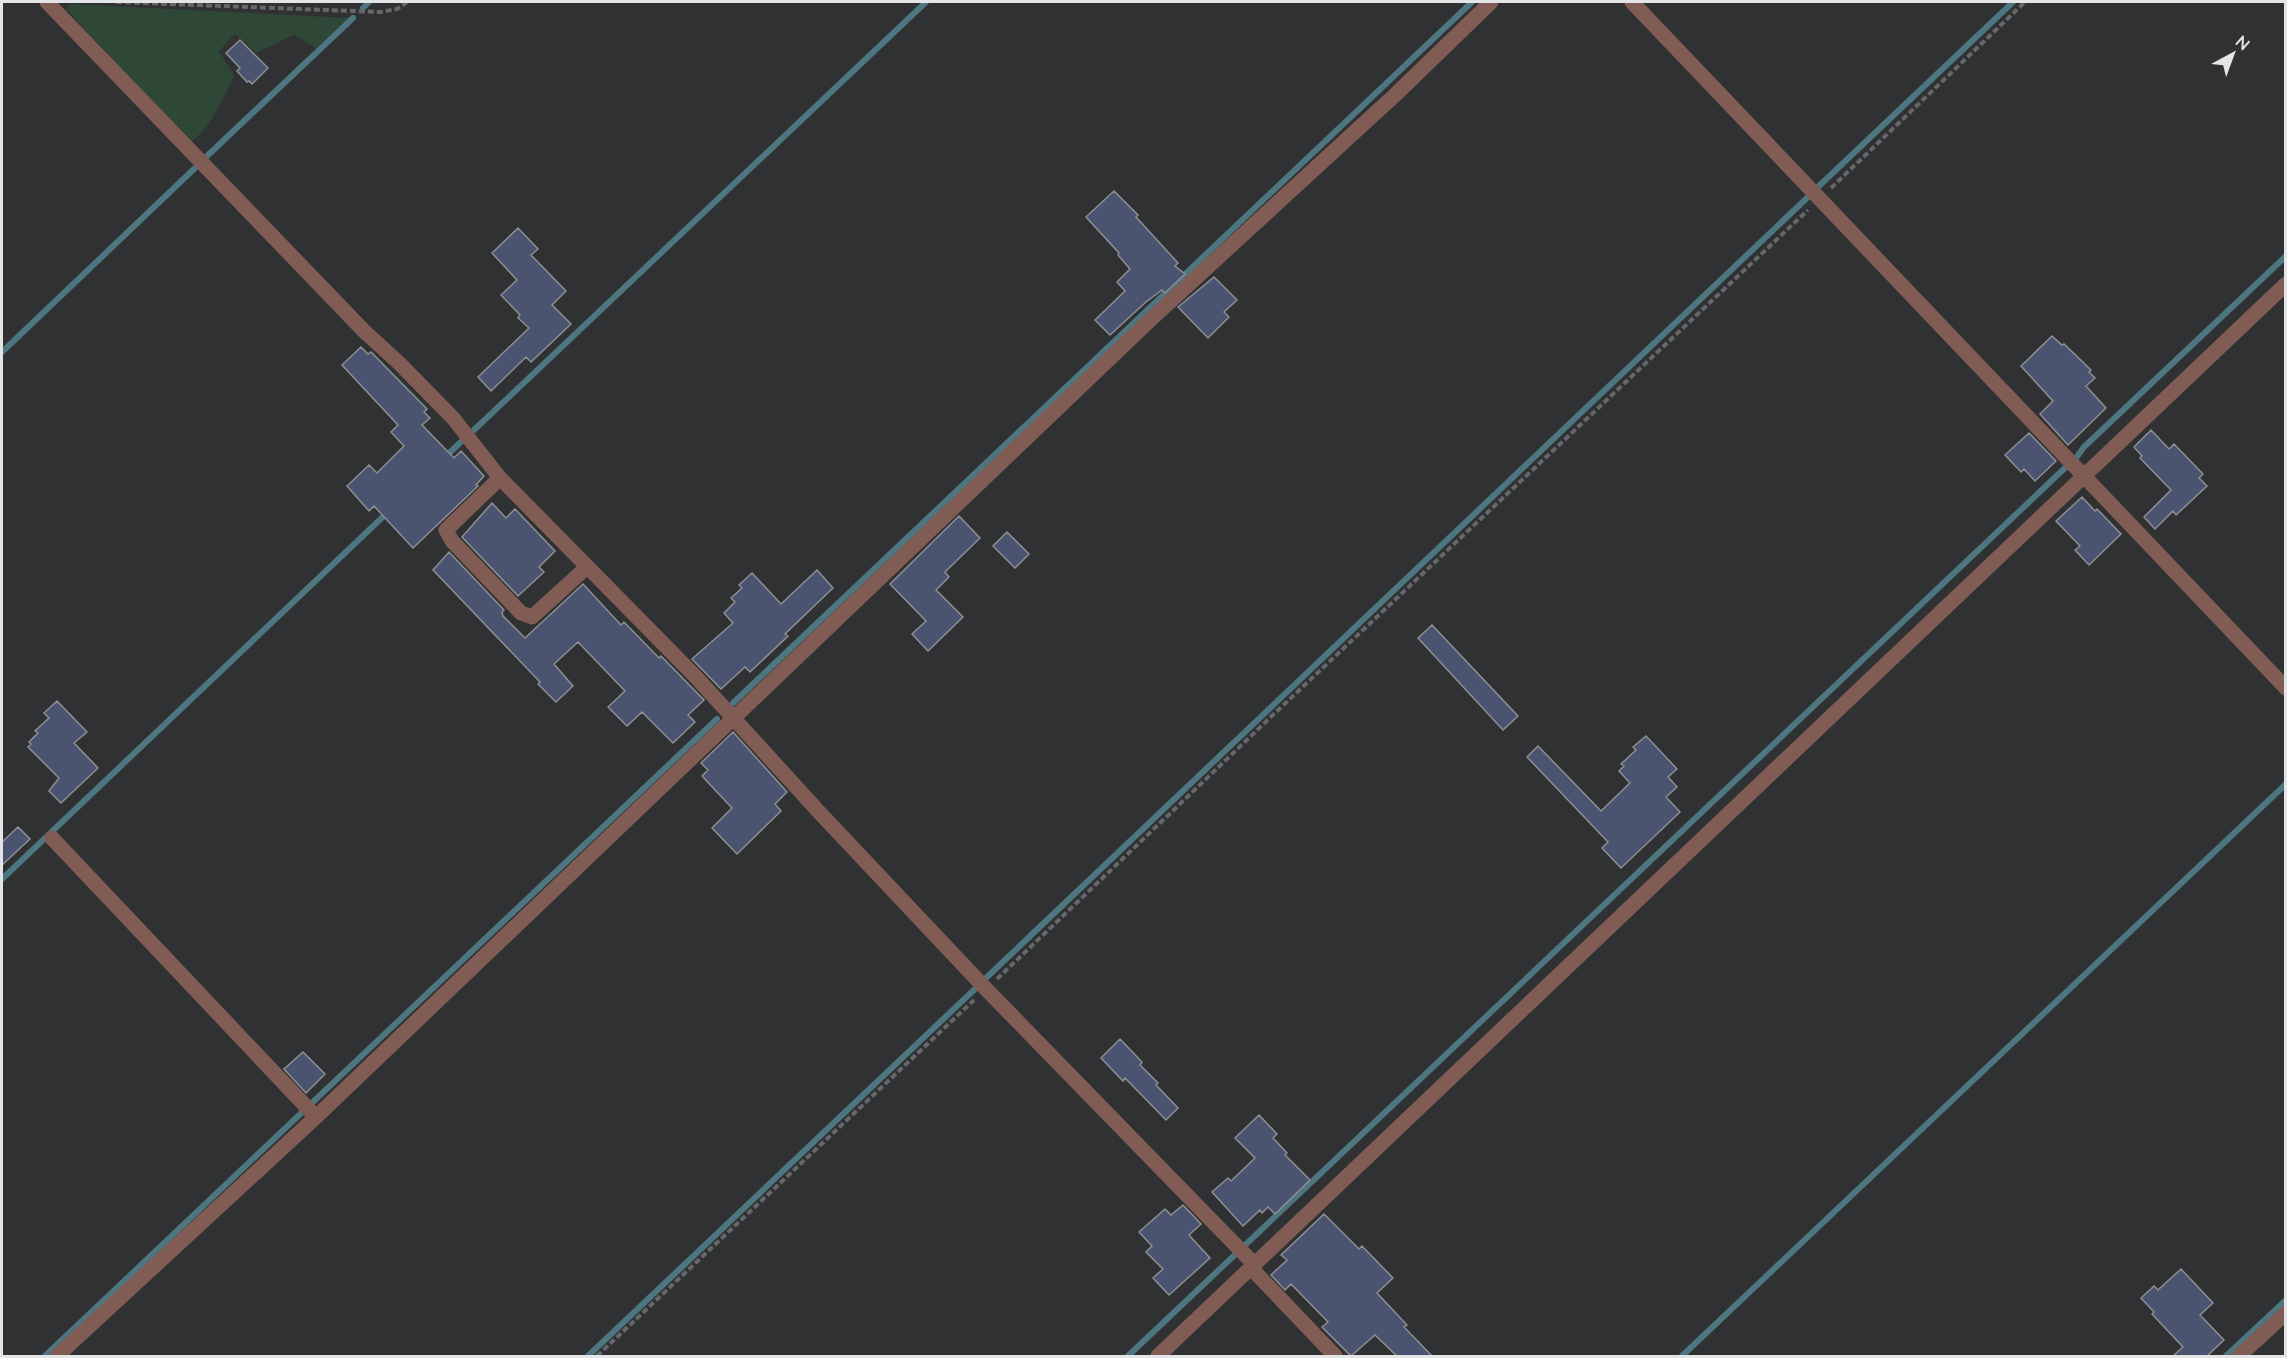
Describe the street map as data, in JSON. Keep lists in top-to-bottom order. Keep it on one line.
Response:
{"north":"top right"}
